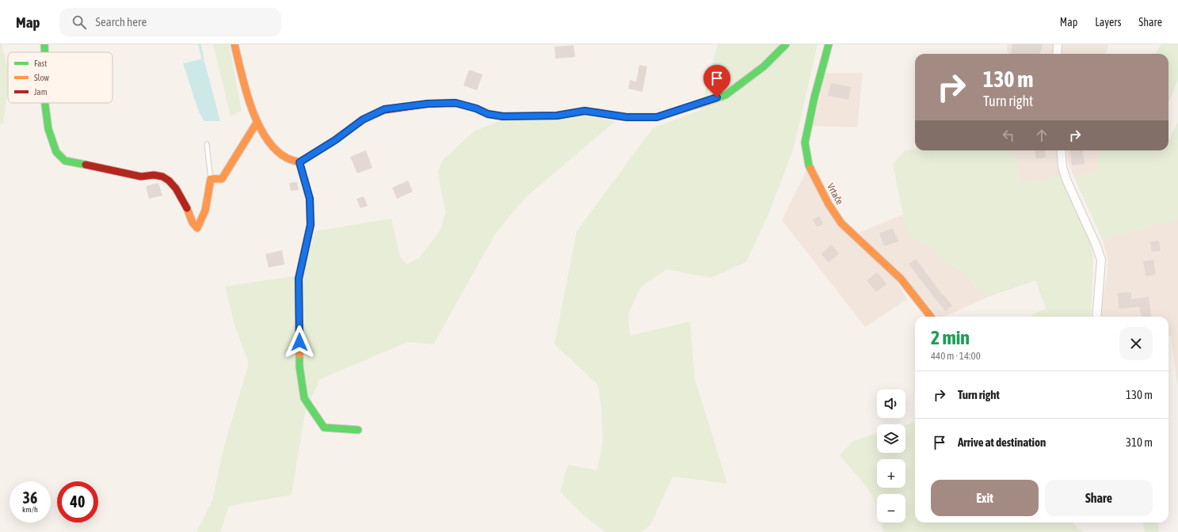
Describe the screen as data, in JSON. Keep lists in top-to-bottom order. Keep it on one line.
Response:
{"streets":{"street":["Vrtače"]},"legend":["Fast","Slow","Jam"],"page":{"header":"Map","search":"Search here","nav":["Map","Layers","Share"],"turn":["130 m","Turn right"],"heading":["2 min","440 m · 14:00"],"list":[{"name":"Turn right","value":"130 m"},{"name":"Arrive at destination","value":"310 m"}],"map_buttons":["+","−"],"buttons":["Exit","Share"],"speed":"36 km/h","limit":"40"}}
